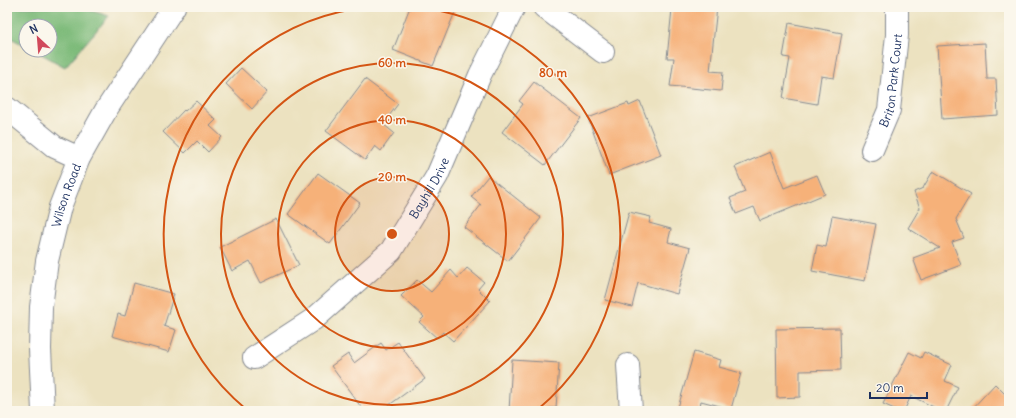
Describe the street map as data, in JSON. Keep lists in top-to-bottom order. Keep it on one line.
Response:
{"streets":{"street":["Briton Park Court","Bayhill Drive","Wilson Road"]},"scale_bar":"20 m","north":"top left","rings":["60 m","80 m","40 m","20 m"]}
